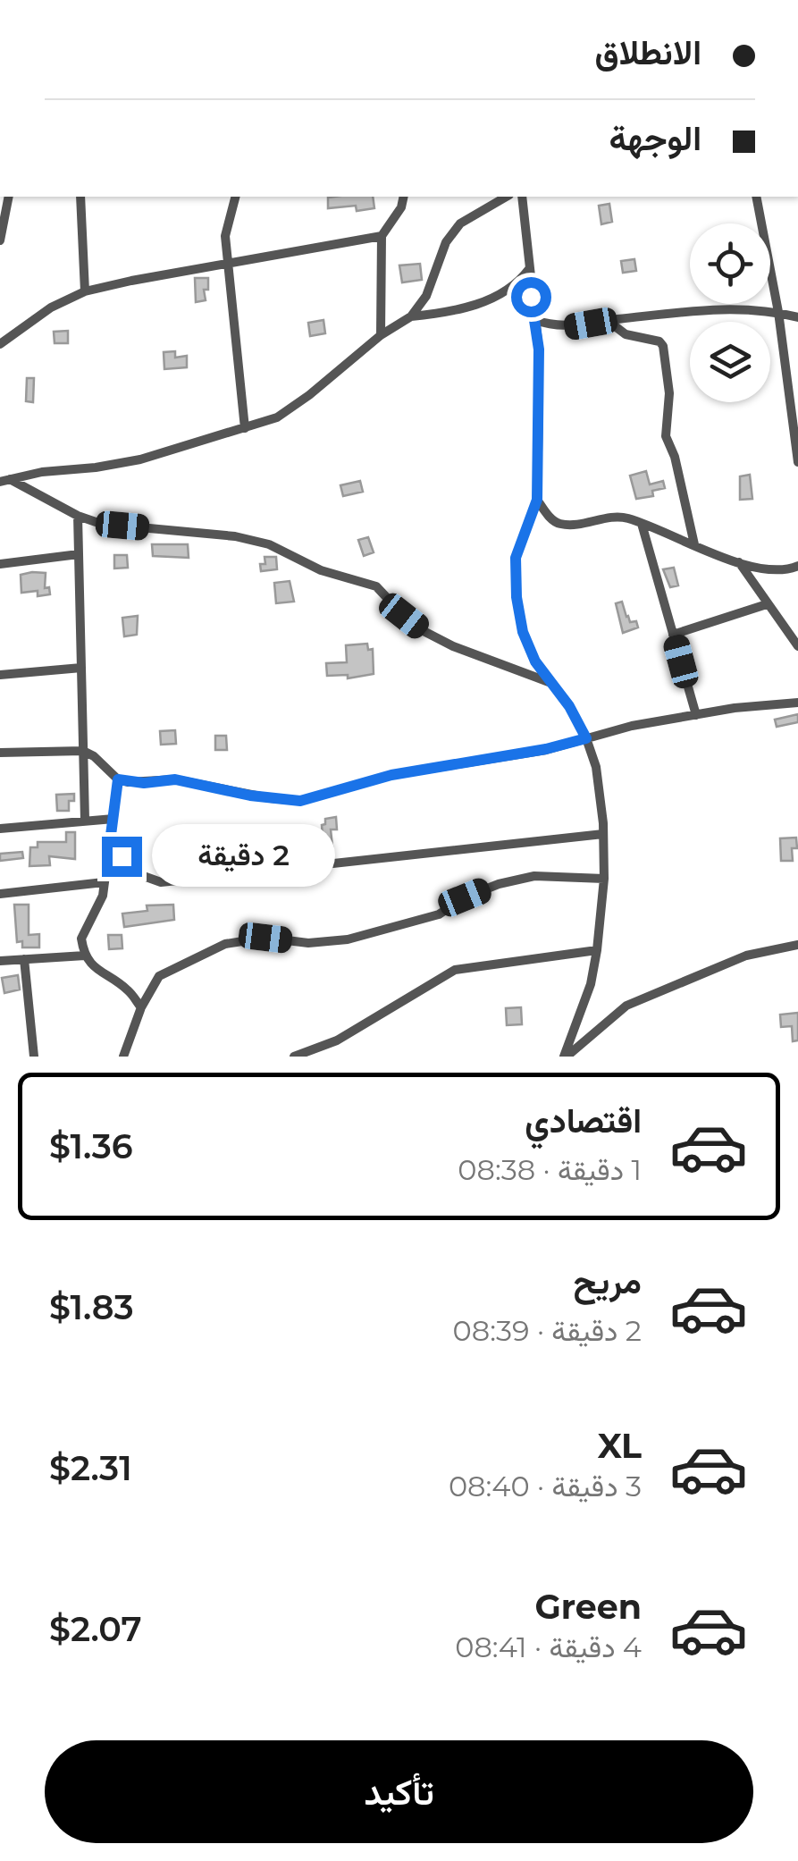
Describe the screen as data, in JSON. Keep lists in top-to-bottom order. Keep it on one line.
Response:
{"page":{"banner":["الانطلاق","الوجهة"],"bubble":"2 دقيقة","list":[{"name":"اقتصادي","note":"1 دقيقة · 08:38","value":"$1.36"},{"name":"مريح","note":"2 دقيقة · 08:39","value":"$1.83"},{"name":"XL","note":"3 دقيقة · 08:40","value":"$2.31"},{"name":"Green","note":"4 دقيقة · 08:41","value":"$2.07"}],"buttons":"تأكيد"}}
